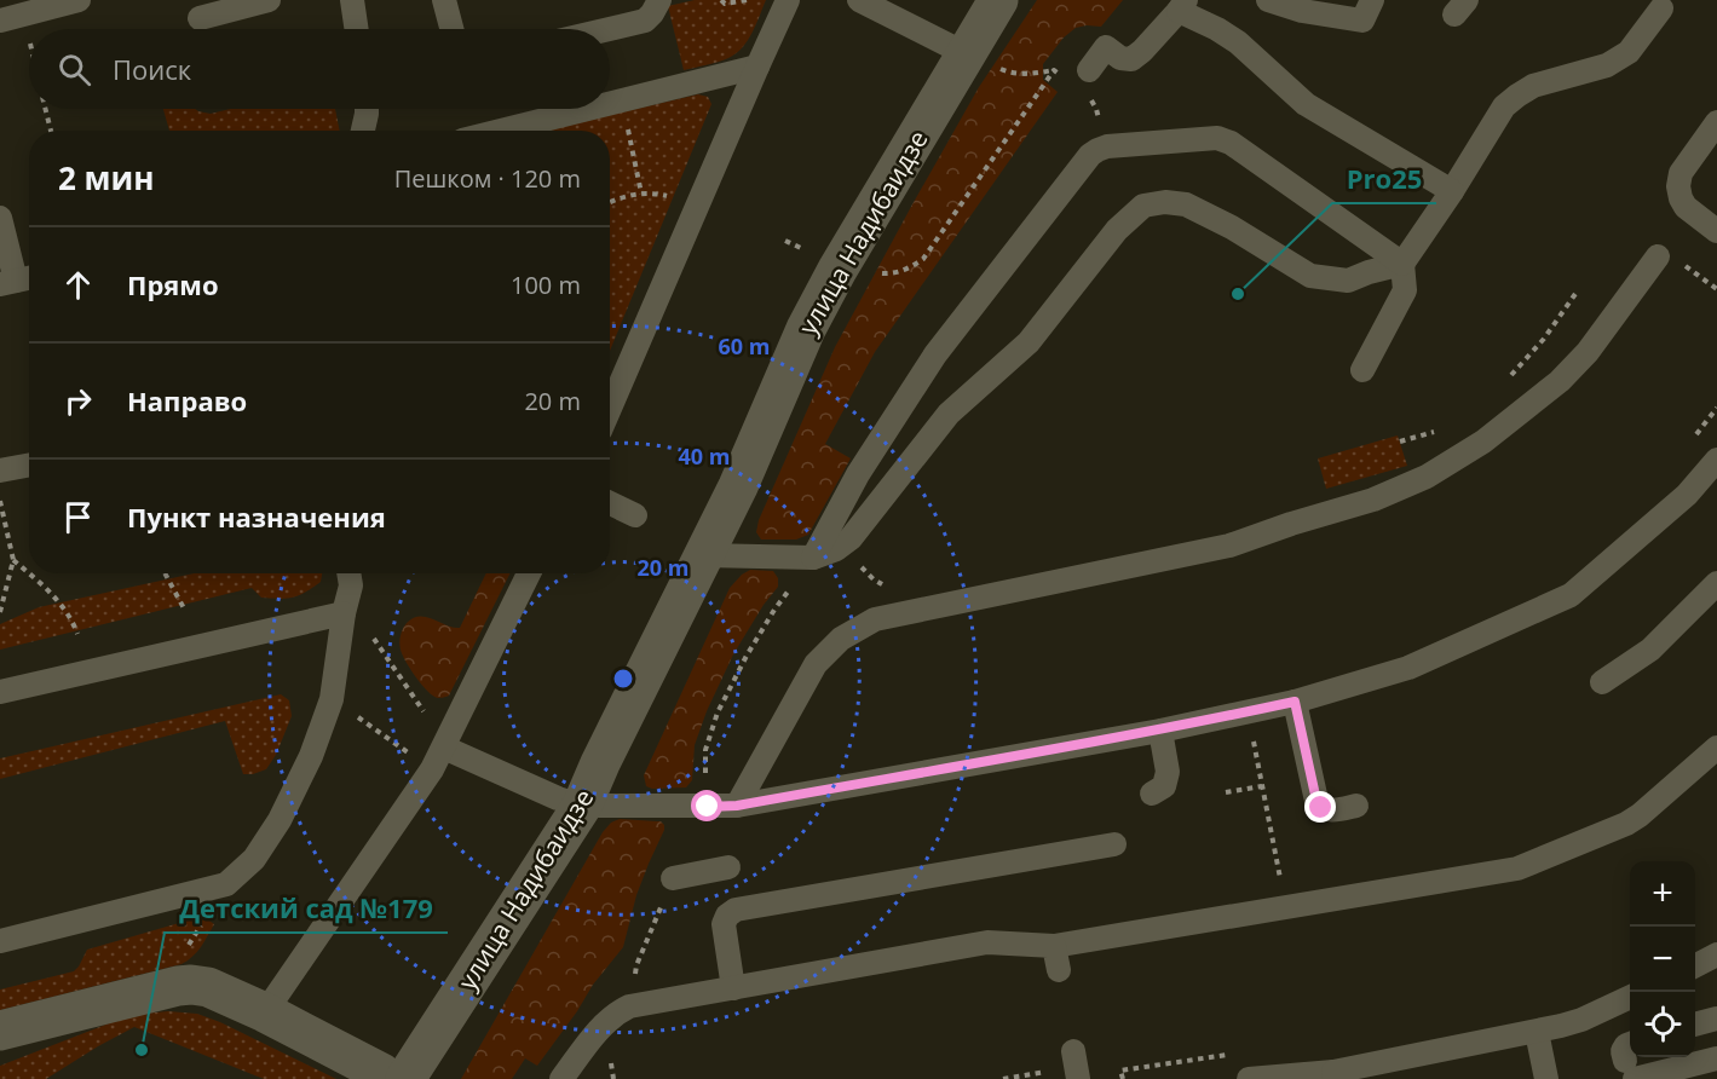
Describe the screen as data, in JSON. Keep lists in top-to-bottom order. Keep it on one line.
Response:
{"streets":{"main road":["улица Надибаидзе"]},"places":["Pro25","Детский сад №179"],"page":{"search":"Поиск","heading":["2 мин","Пешком · 120 m"],"list":[["Прямо","100 m"],["Направо","20 m"],"Пункт назначения"],"map_buttons":["+","−"]},"rings":["60 m","40 m","20 m"]}
